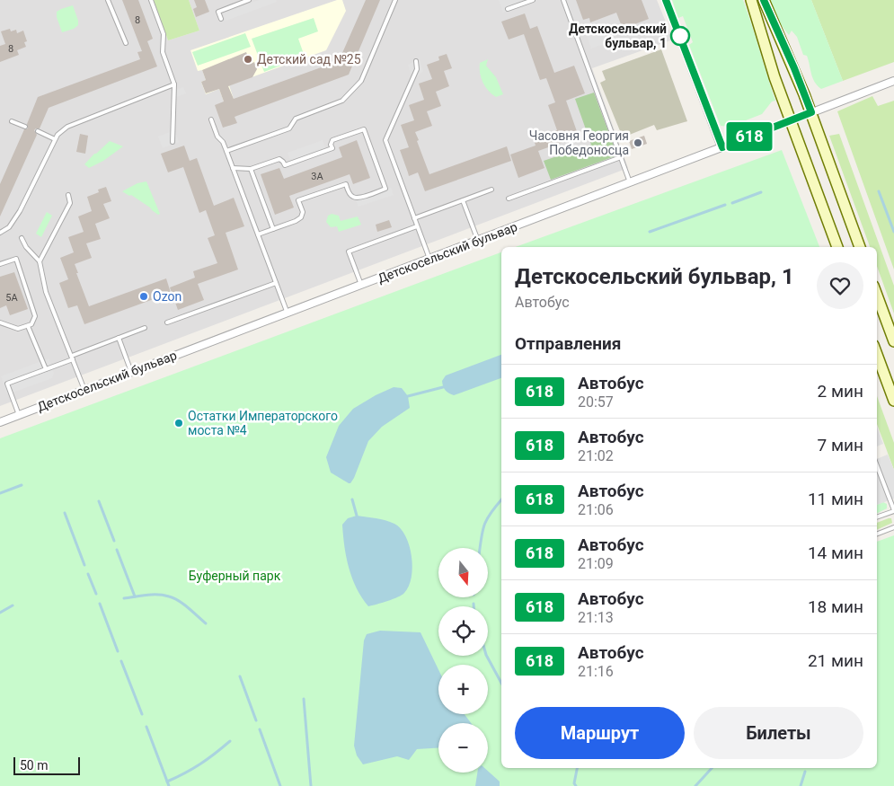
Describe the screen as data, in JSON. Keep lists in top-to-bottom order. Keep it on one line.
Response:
{"streets":{"street":["Детскосельский бульвар"]},"parks":["Буферный парк"],"places":["Детскосельский бульвар, 1","Детский сад №25","Часовня Георгия Победоносца","Ozon","Остатки Императорского моста №4"],"lines":["bus line 618"],"house_numbers":["8","8","3А","5А"],"scale_bar":"50 m","north":"bottom","page":{"on_map":"618","heading":[["Детскосельский бульвар, 1","Автобус"],"Отправления"],"list":[{"mark":"618","name":"Автобус","note":"20:57","value":"2 мин"},{"mark":"618","name":"Автобус","note":"21:02","value":"7 мин"},{"mark":"618","name":"Автобус","note":"21:06","value":"11 мин"},{"mark":"618","name":"Автобус","note":"21:09","value":"14 мин"},{"mark":"618","name":"Автобус","note":"21:13","value":"18 мин"},{"mark":"618","name":"Автобус","note":"21:16","value":"21 мин"}],"map_buttons":["+","−"],"buttons":["Маршрут","Билеты"],"scale":"50 m"}}
